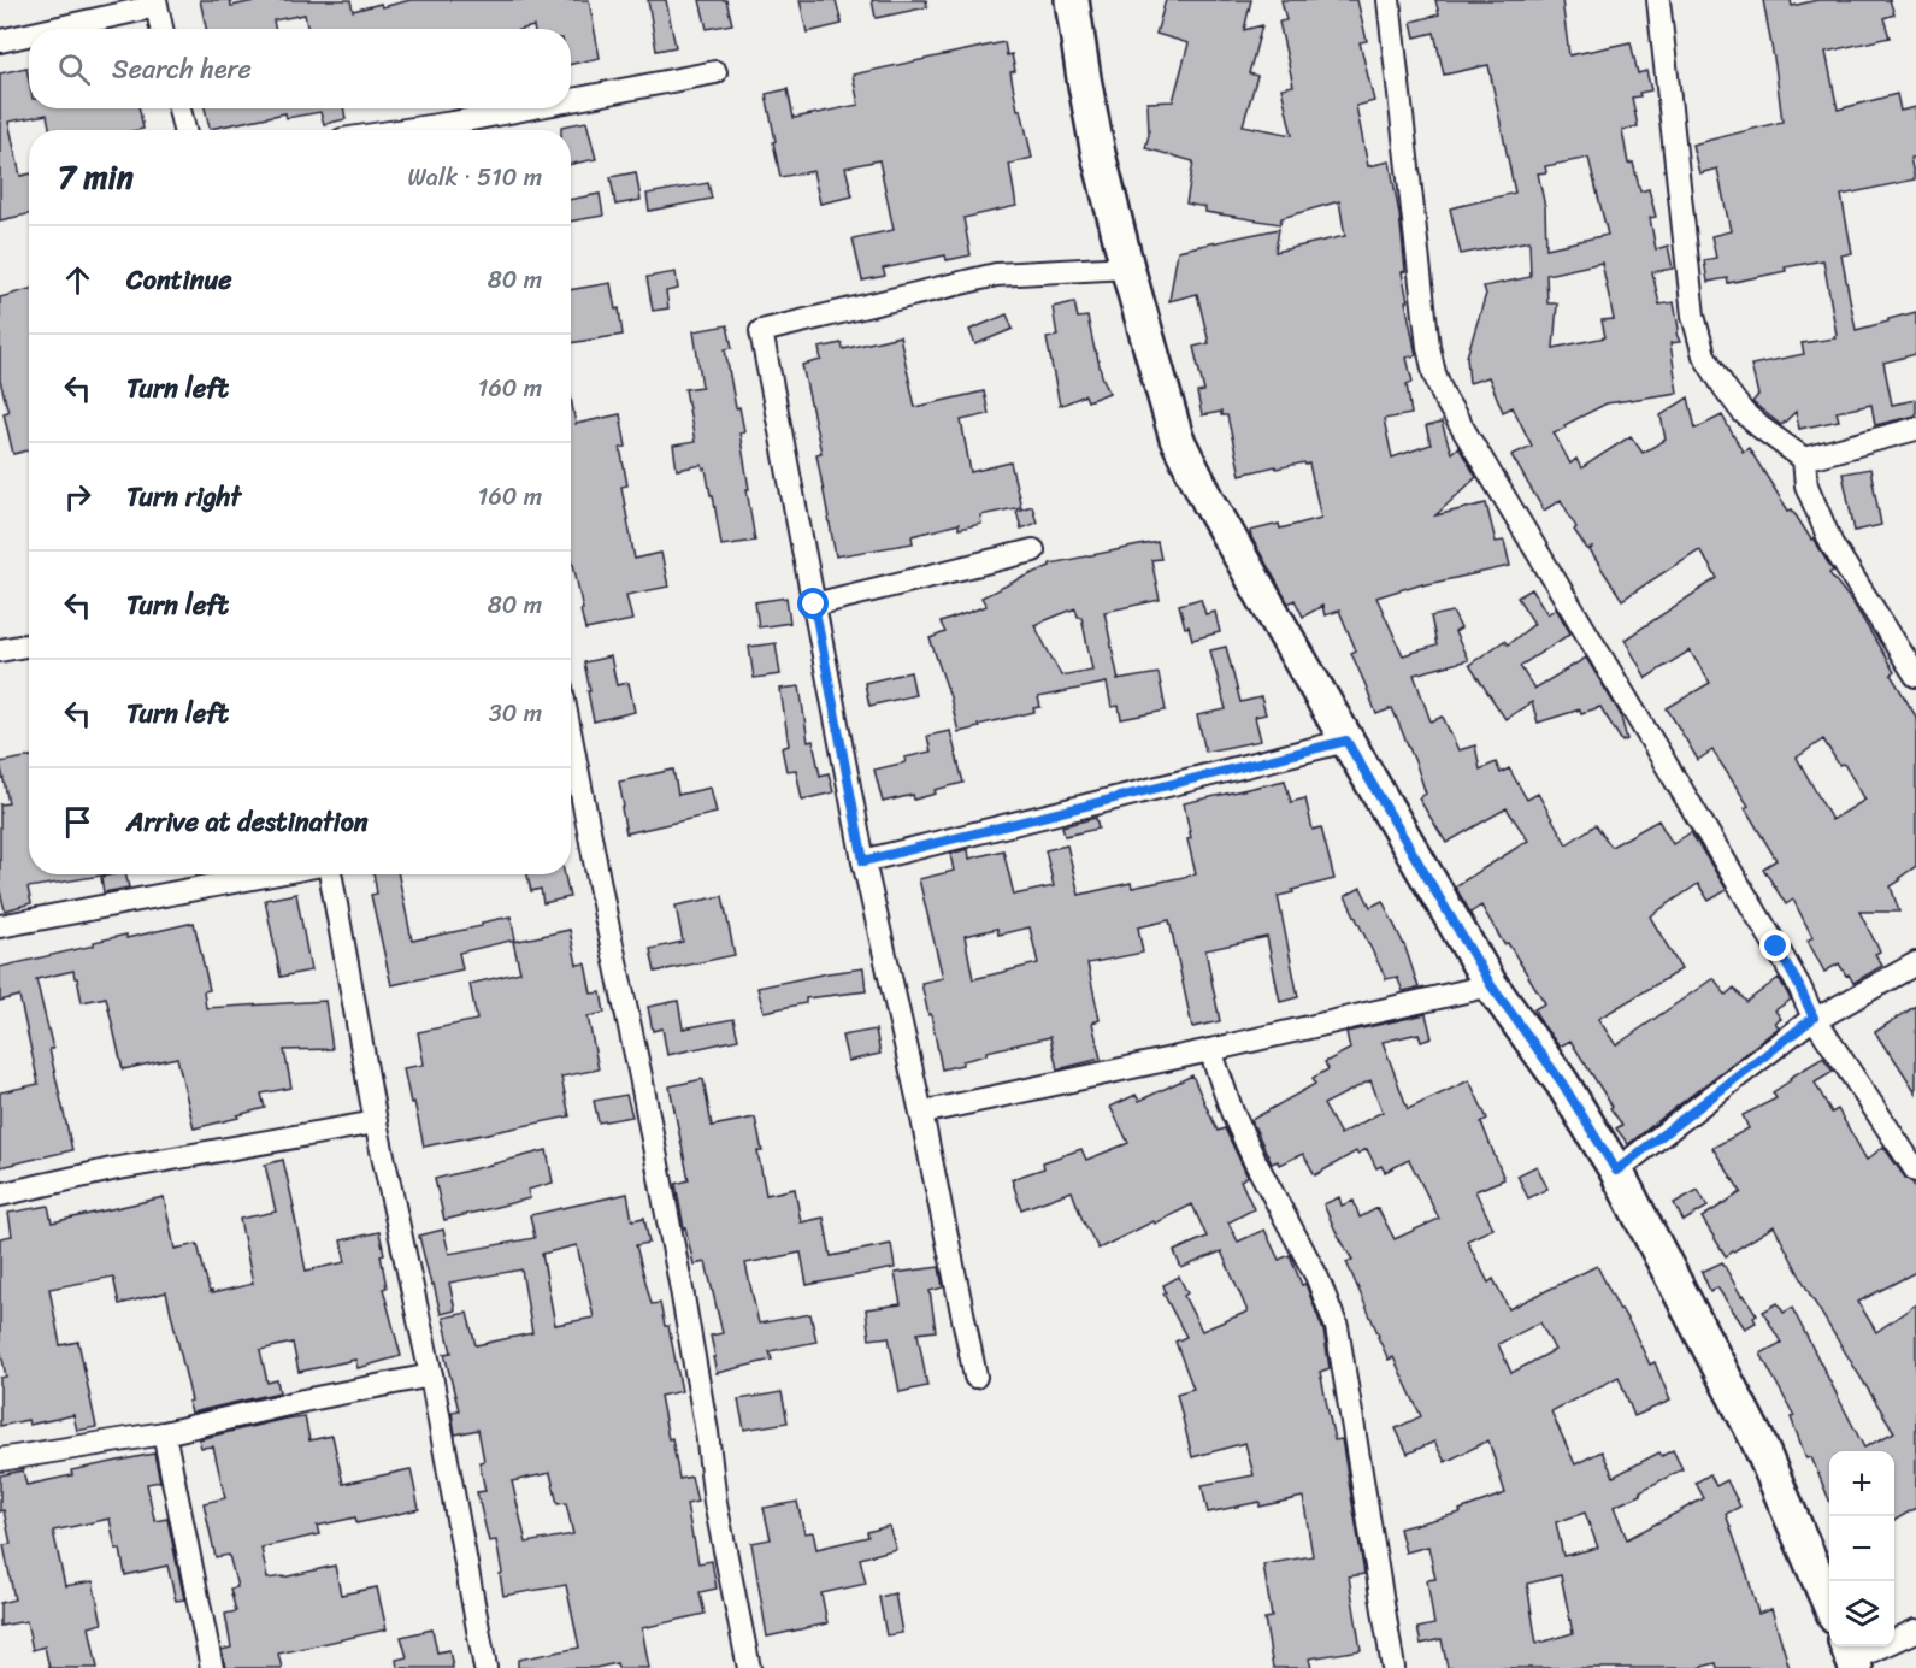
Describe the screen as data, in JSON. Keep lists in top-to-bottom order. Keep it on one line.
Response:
{"page":{"search":"Search here","heading":["7 min","Walk · 510 m"],"list":[["Continue","80 m"],["Turn left","160 m"],["Turn right","160 m"],["Turn left","80 m"],["Turn left","30 m"],"Arrive at destination"],"map_buttons":["+","−"]}}
